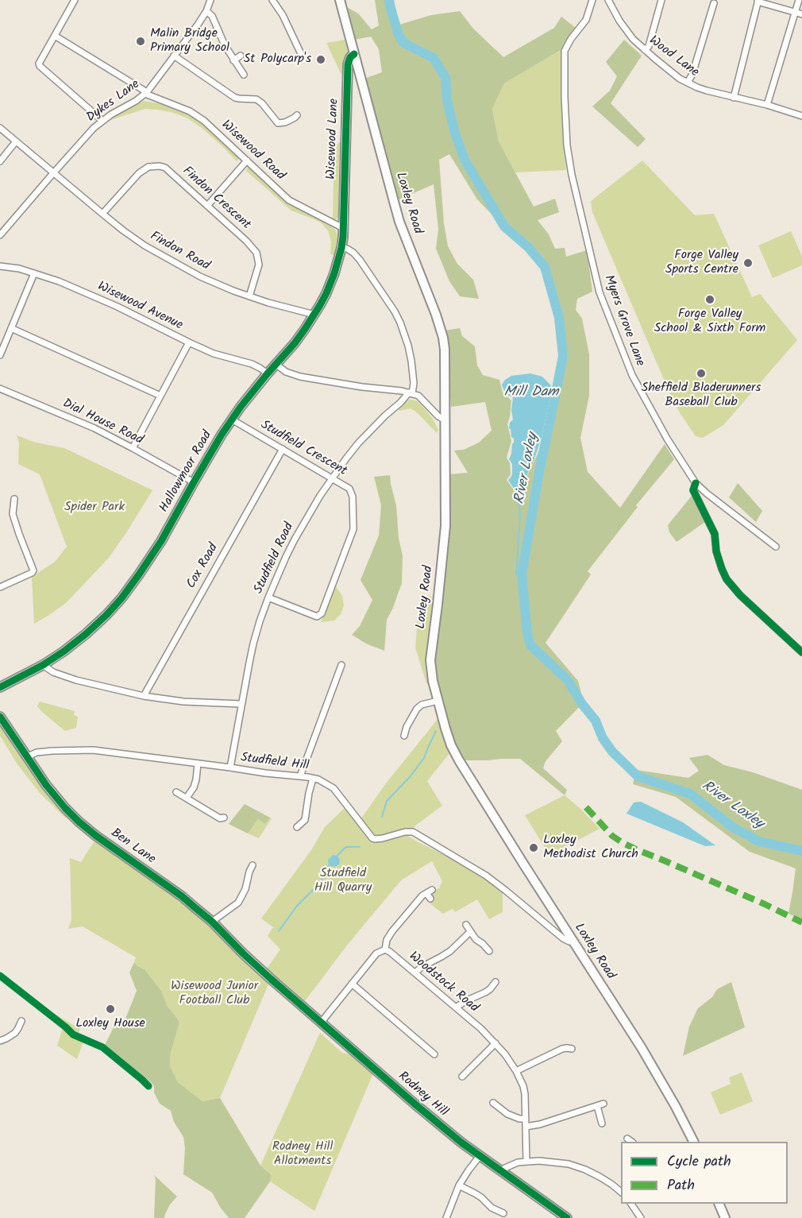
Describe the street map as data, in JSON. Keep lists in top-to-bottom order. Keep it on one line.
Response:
{"streets":{"street":["Wood Lane","Dykes Lane","Wisewood Lane","Wisewood Road","Findon Crescent","Loxley Road","Findon Road","Wisewood Avenue","Myers Grove Lane","Dial House Road","Studfield Crescent","Hallowmoor Road","Studfield Road","Cox Road","Studfield Hill","Ben Lane","Woodstock Road","Rodney Hill"]},"crossings":[["Dykes Lane","Wisewood Road"],["Dykes Lane","Findon Road"],["Wisewood Lane","Wisewood Road"],["Wisewood Lane","Loxley Road"],["Wisewood Lane","Hallowmoor Road"],["Wisewood Road","Hallowmoor Road"],["Findon Crescent","Findon Road"],["Loxley Road","Studfield Hill"],["Findon Road","Hallowmoor Road"],["Wisewood Avenue","Hallowmoor Road"],["Dial House Road","Hallowmoor Road"],["Studfield Crescent","Hallowmoor Road"],["Studfield Crescent","Studfield Road"],["Studfield Crescent","Cox Road"],["Studfield Road","Studfield Hill"],["Studfield Hill","Ben Lane"],["Ben Lane","Rodney Hill"]],"water":["Mill Dam","River Loxley"],"parks":["Spider Park","Studfield Hill Quarry","Wisewood Junior Football Club","Rodney Hill Allotments"],"places":["Malin Bridge Primary School","St Polycarp's","Forge Valley Sports Centre","Forge Valley School & Sixth Form","Sheffield Bladerunners Baseball Club","Loxley Methodist Church","Loxley House"],"legend":["Cycle path","Path"]}
